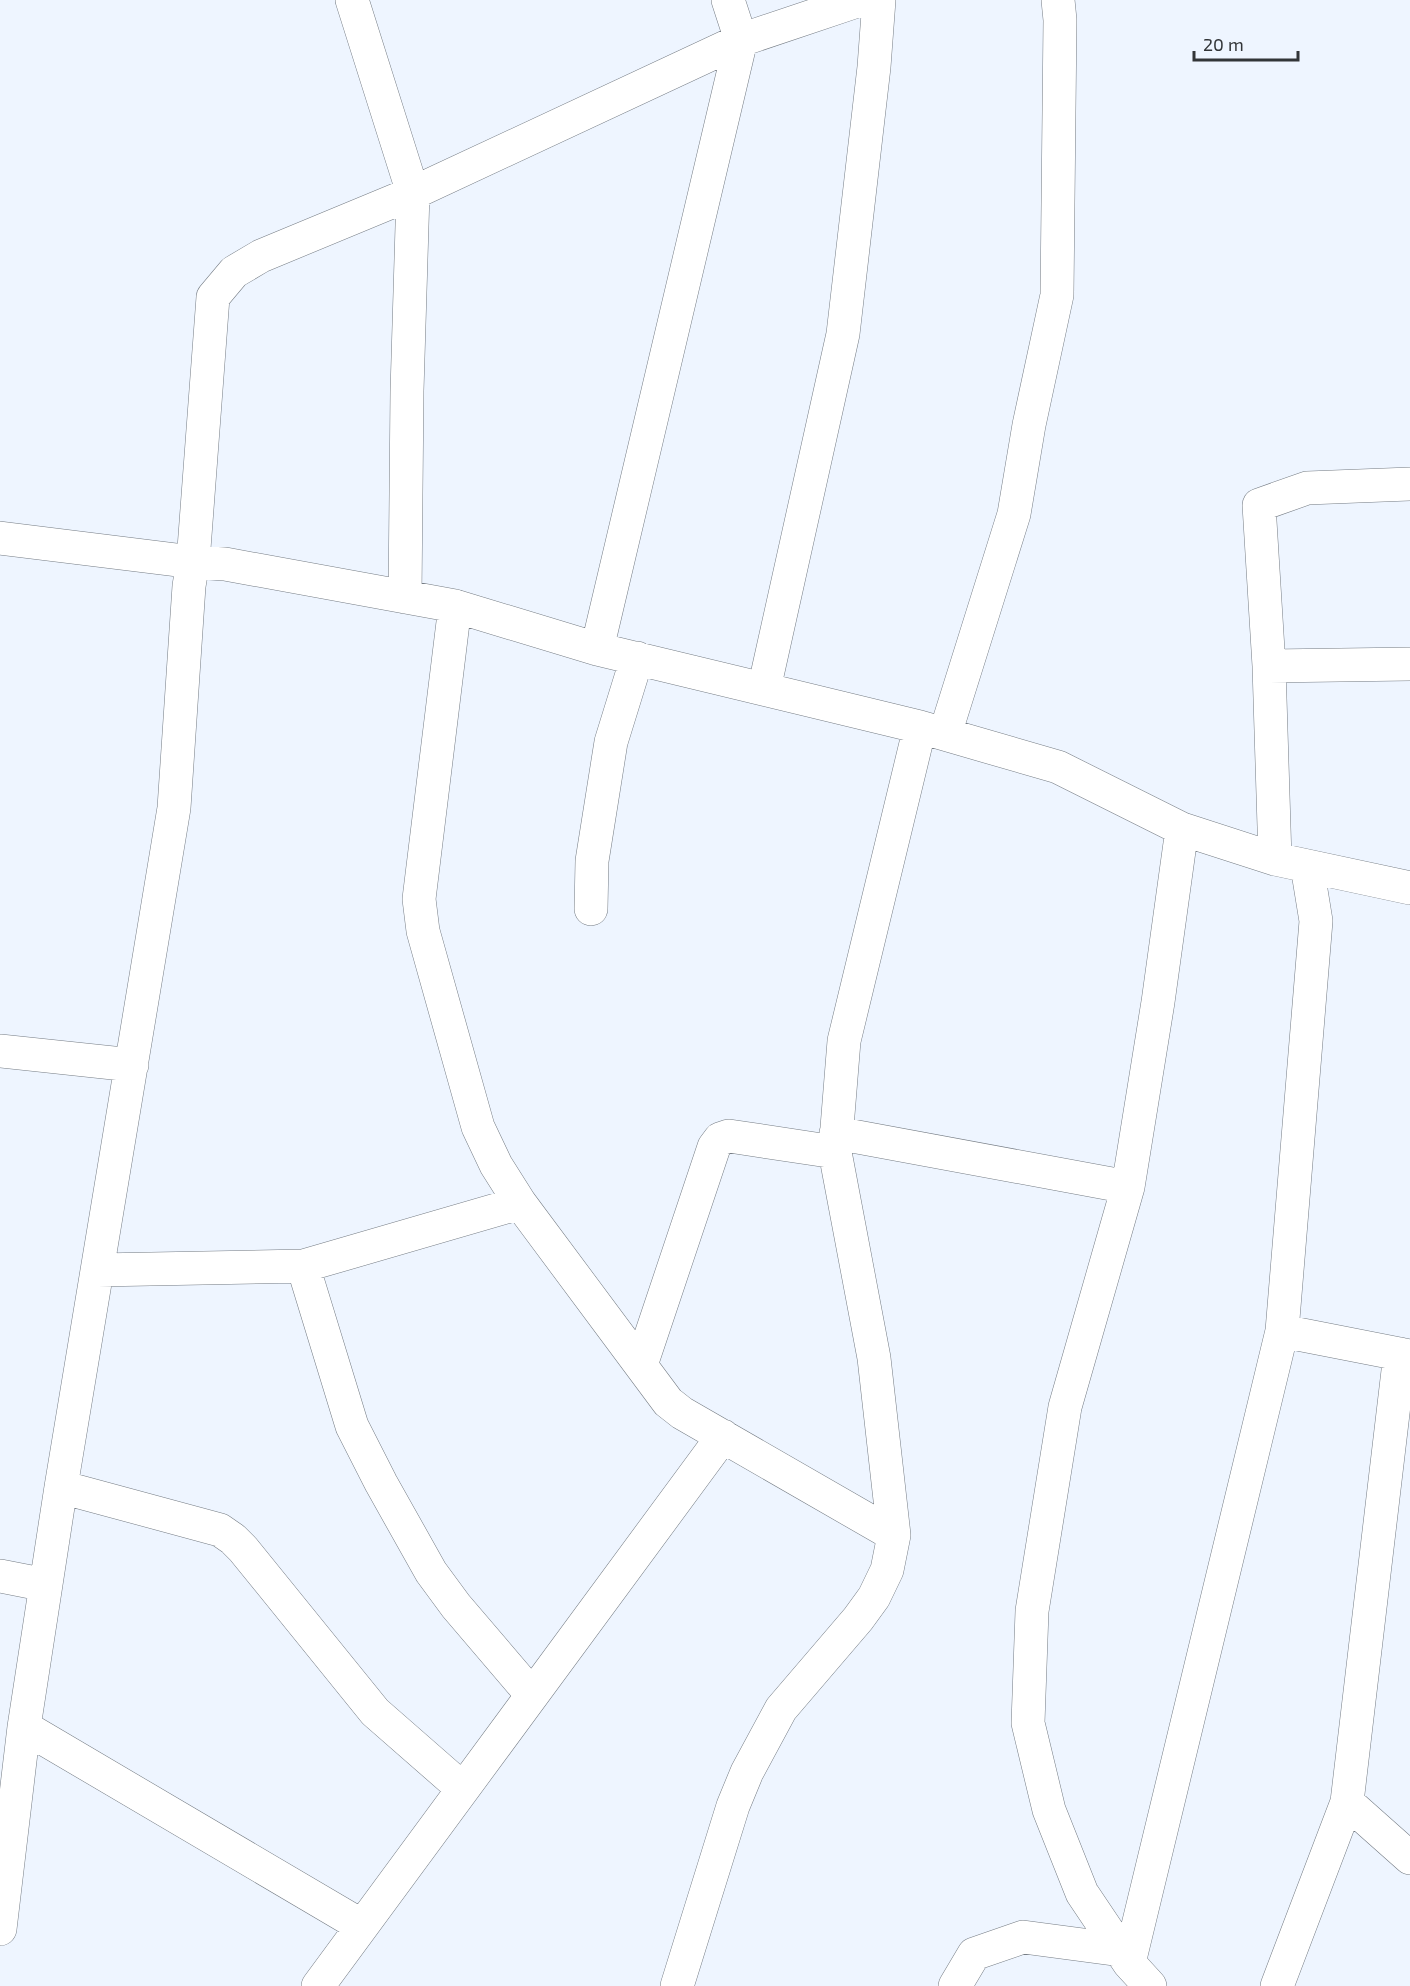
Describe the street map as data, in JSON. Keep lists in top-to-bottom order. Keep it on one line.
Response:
{"scale_bar":"20 m"}
